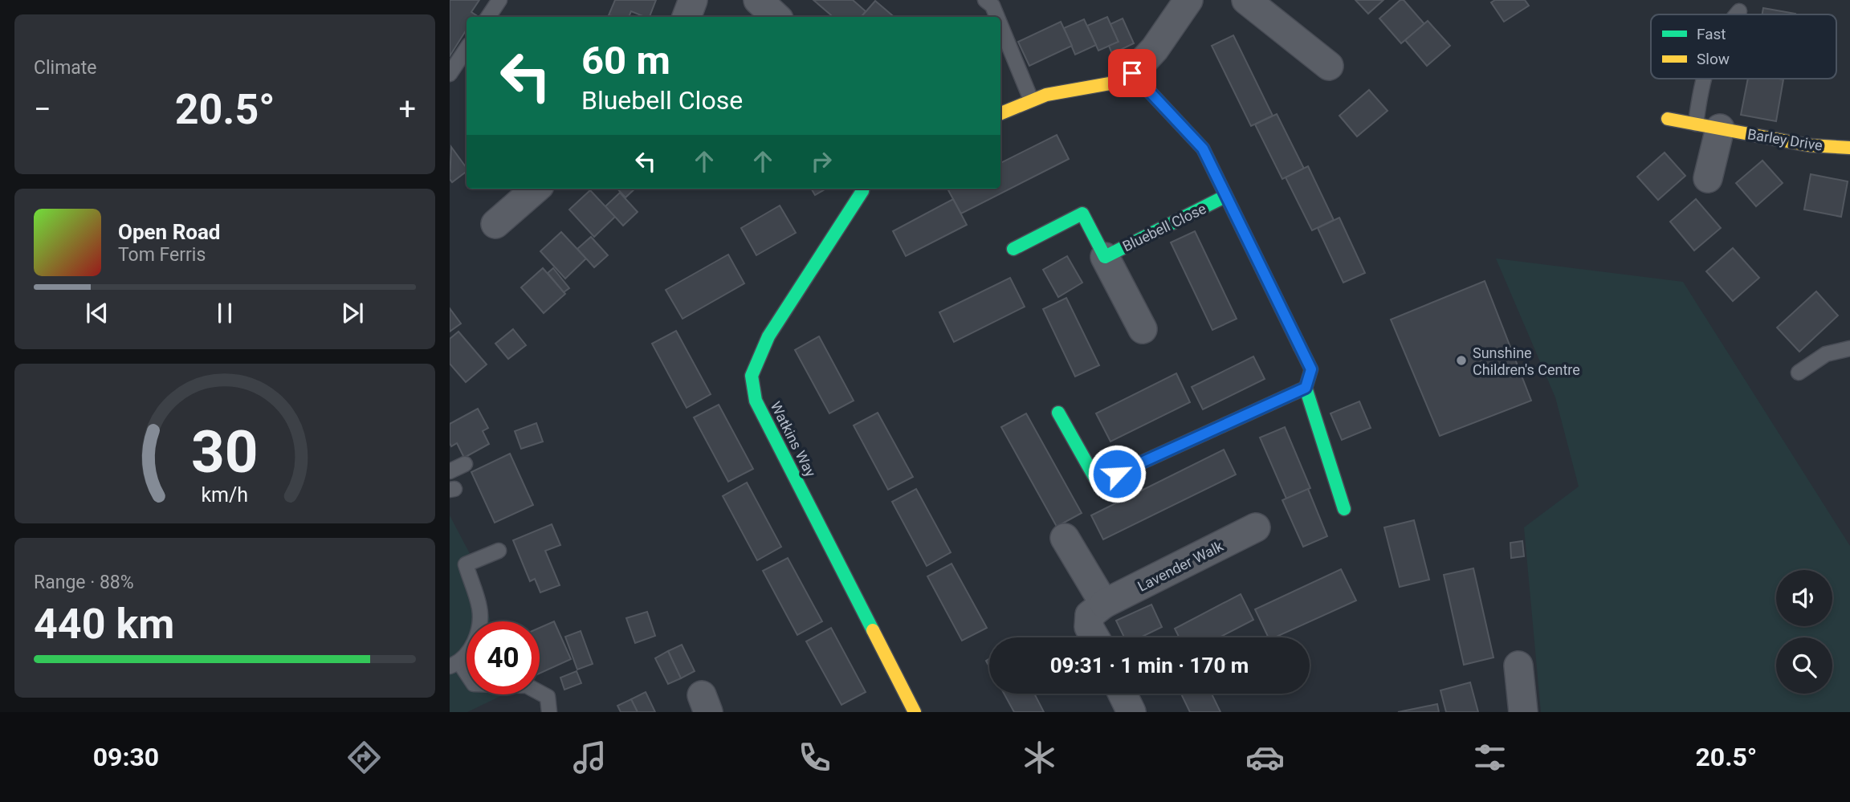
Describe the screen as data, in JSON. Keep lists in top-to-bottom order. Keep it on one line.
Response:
{"streets":{"street":["Barley Drive","Bluebell Close","Watkins Way","Lavender Walk"]},"places":["Sunshine Children's Centre"],"legend":["Fast","Slow"],"page":{"tile":["Climate",["Range · 88%","440 km"]],"turn":["60 m","Bluebell Close"],"heat":["−","20.5°","+"],"song":["Open Road","Tom Ferris"],"limit":"40","trip":"09:31 · 1 min · 170 m","tabs":["09:30","20.5°"],"gauge":["30","km/h"]}}
